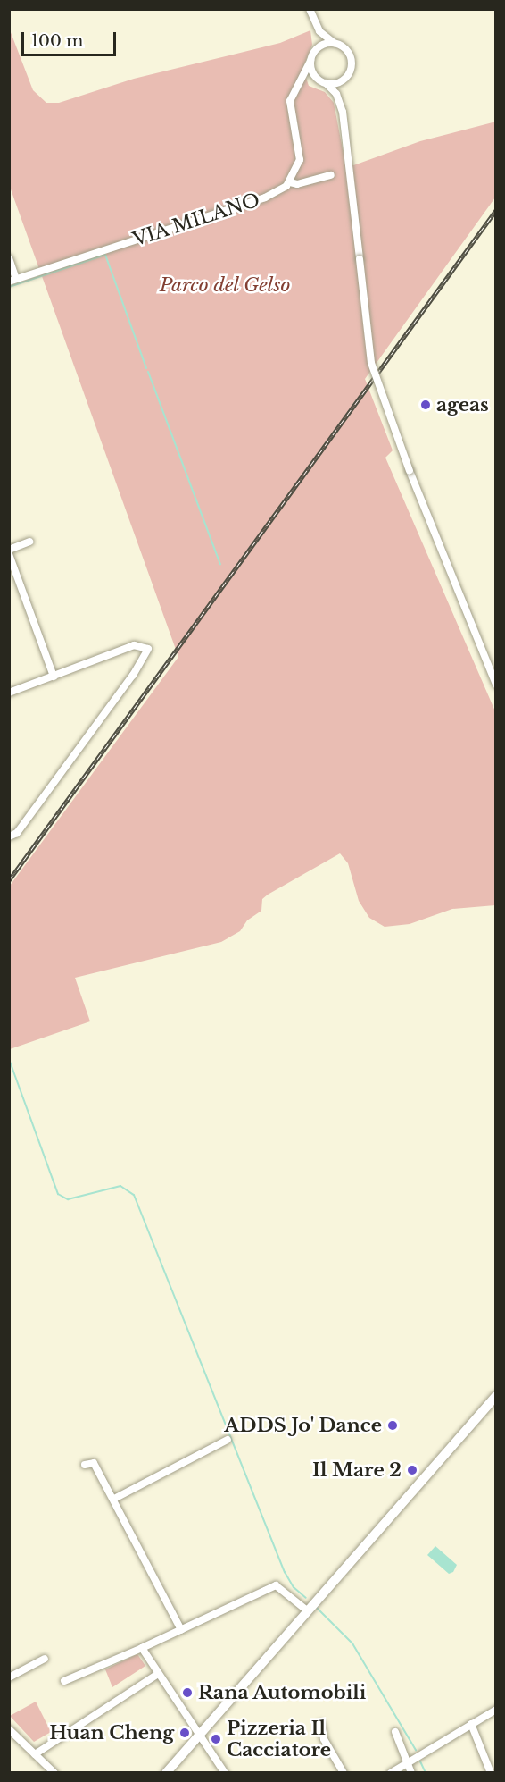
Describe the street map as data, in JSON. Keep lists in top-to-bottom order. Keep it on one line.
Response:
{"streets":{"street":["VIA MILANO"]},"parks":["Parco del Gelso"],"places":["ageas","ADDS Jo' Dance","Il Mare 2","Rana Automobili","Huan Cheng","Pizzeria Il Cacciatore"],"scale_bar":"100 m"}
